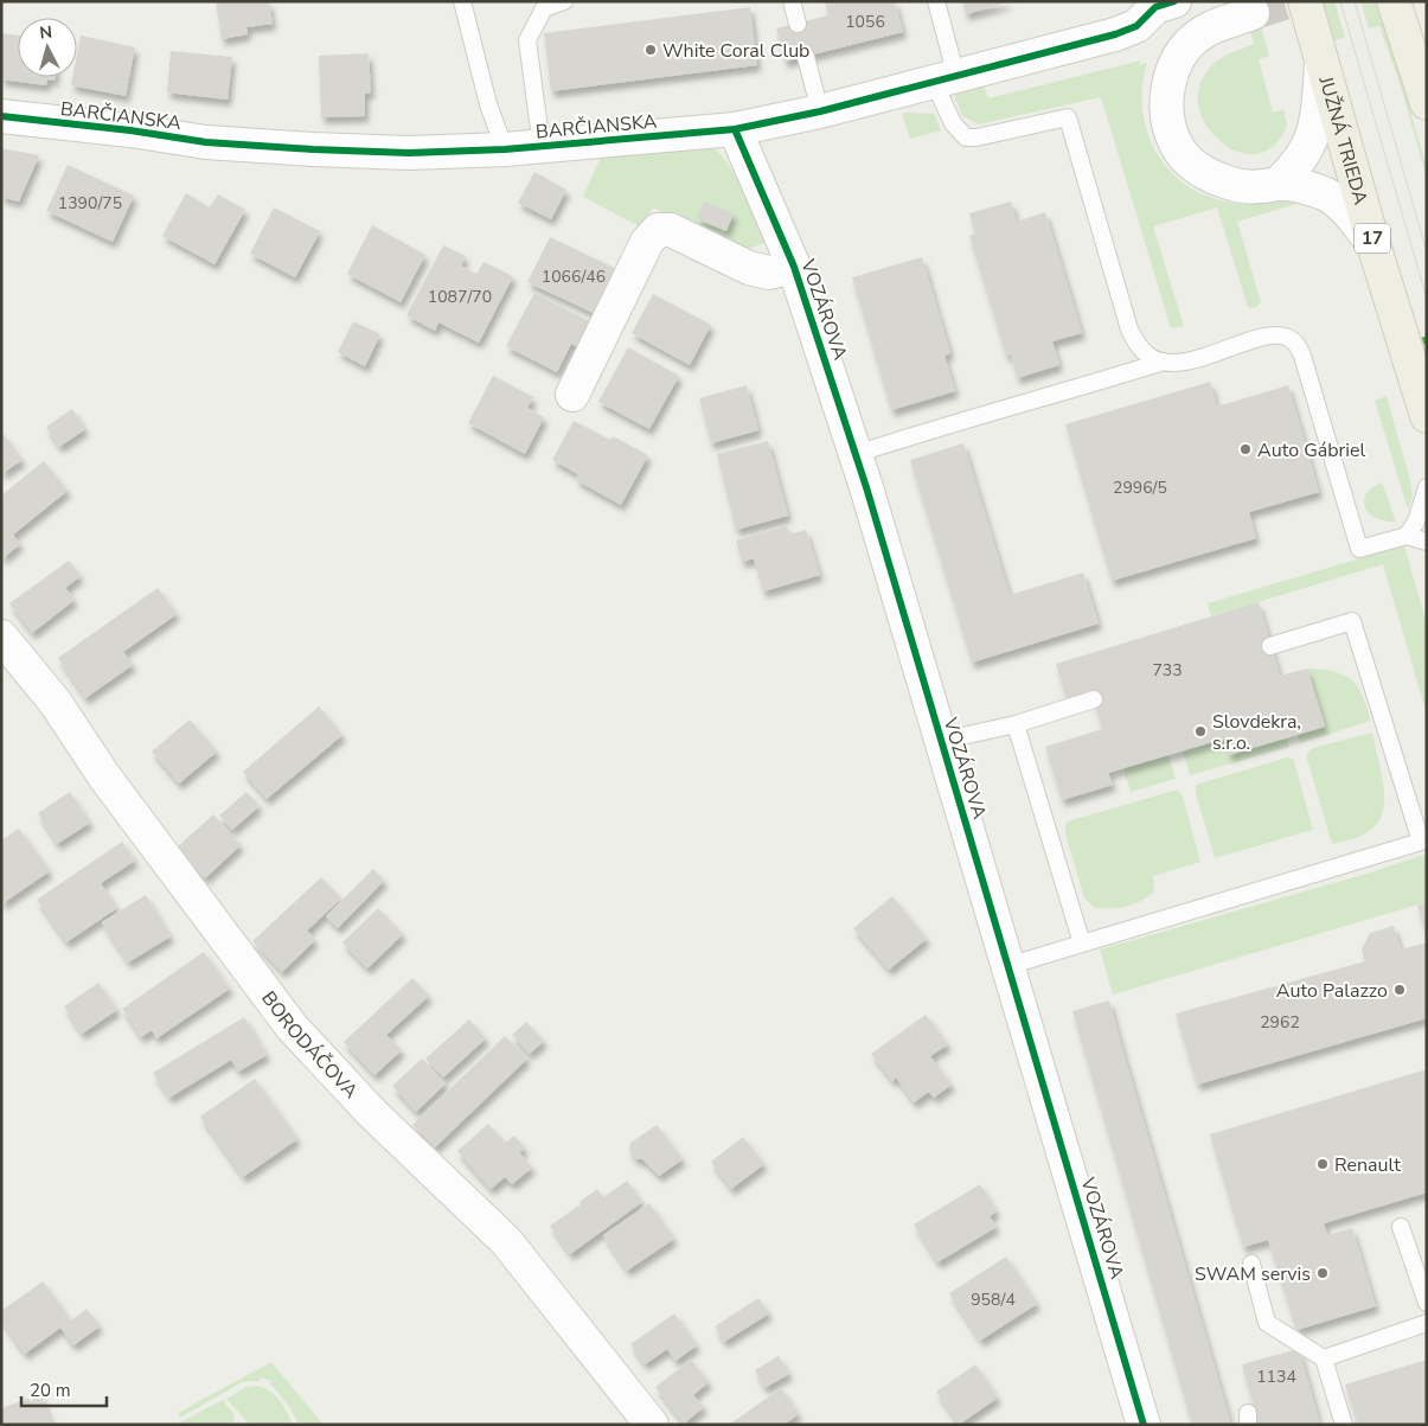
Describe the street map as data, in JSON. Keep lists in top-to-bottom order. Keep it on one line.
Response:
{"streets":{"main road":["JUŽNÁ TRIEDA","17"],"street":["BARČIANSKA","VOZÁROVA","BORODÁČOVA"]},"crossings":[["BARČIANSKA","VOZÁROVA"]],"places":["White Coral Club","Auto Gábriel","Slovdekra, s.r.o.","Auto Palazzo","Renault","SWAM servis"],"house_numbers":["1056","1390/75","1066/46","1087/70","2996/5","733","2962","958/4","1134"],"scale_bar":"20 m","north":"top"}
